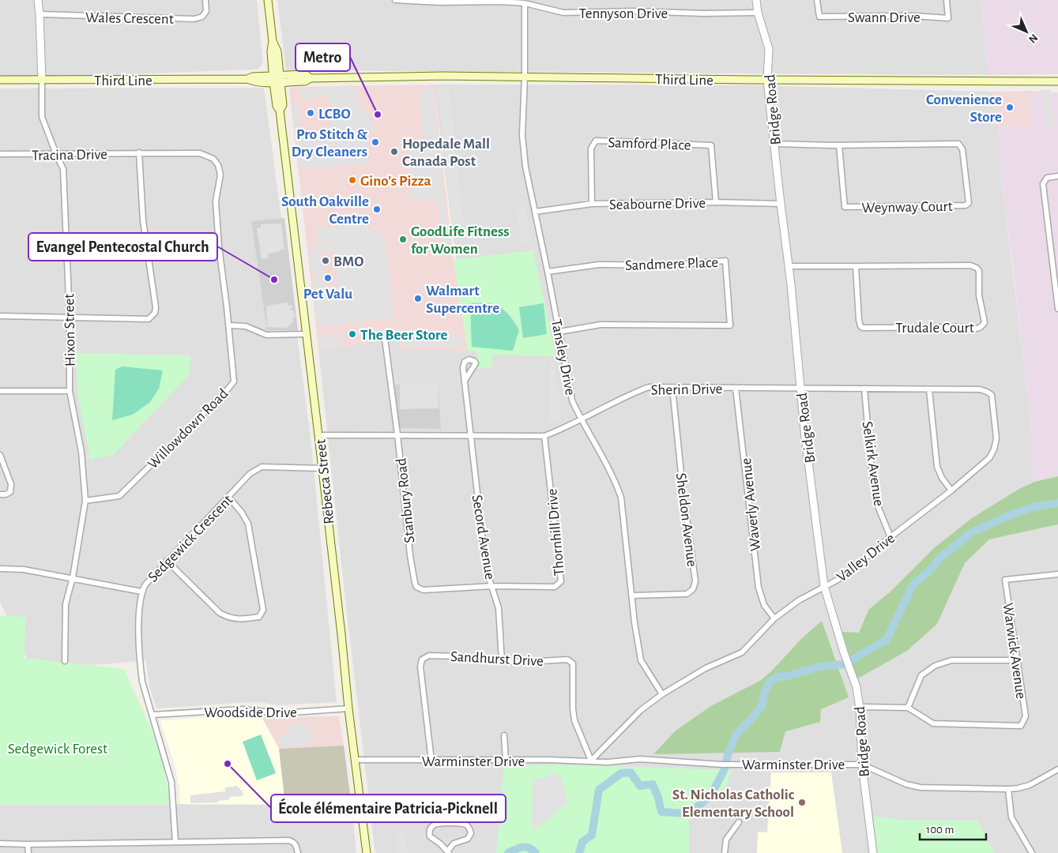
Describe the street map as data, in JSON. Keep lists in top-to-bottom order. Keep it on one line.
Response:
{"streets":{"main road":["Third Line","Rebecca Street"],"street":["Tennyson Drive","Swann Drive","Wales Crescent","Bridge Road","Samford Place","Tracina Drive","Seabourne Drive","Weynway Court","Sandmere Place","Trudale Court","Hixon Street","Tansley Drive","Sherin Drive","Willowdown Road","Selkirk Avenue","Stanbury Road","Waverly Avenue","Sheldon Avenue","Thornhill Drive","Secord Avenue","Sedgewick Crescent","Valley Drive","Warwick Avenue","Sandhurst Drive","Woodside Drive","Warminster Drive"]},"crossings":[["Tennyson Drive","Bridge Road"],["Tennyson Drive","Tansley Drive"],["Wales Crescent","Hixon Street"],["Third Line","Bridge Road"],["Third Line","Hixon Street"],["Third Line","Tansley Drive"],["Third Line","Rebecca Street"],["Bridge Road","Seabourne Drive"],["Bridge Road","Weynway Court"],["Bridge Road","Trudale Court"],["Bridge Road","Sherin Drive"],["Bridge Road","Valley Drive"],["Bridge Road","Warminster Drive"],["Samford Place","Seabourne Drive"],["Tracina Drive","Hixon Street"],["Tracina Drive","Willowdown Road"],["Seabourne Drive","Tansley Drive"],["Sandmere Place","Tansley Drive"],["Hixon Street","Willowdown Road"],["Tansley Drive","Sherin Drive"],["Tansley Drive","Sheldon Avenue"],["Tansley Drive","Valley Drive"],["Sherin Drive","Selkirk Avenue"],["Sherin Drive","Rebecca Street"],["Sherin Drive","Stanbury Road"],["Sherin Drive","Waverly Avenue"],["Sherin Drive","Sheldon Avenue"],["Sherin Drive","Thornhill Drive"],["Sherin Drive","Secord Avenue"],["Sherin Drive","Valley Drive"],["Selkirk Avenue","Valley Drive"],["Rebecca Street","Sedgewick Crescent"],["Rebecca Street","Woodside Drive"],["Rebecca Street","Warminster Drive"],["Stanbury Road","Thornhill Drive"],["Stanbury Road","Secord Avenue"],["Waverly Avenue","Valley Drive"],["Thornhill Drive","Secord Avenue"],["Secord Avenue","Sandhurst Drive"],["Sedgewick Crescent","Woodside Drive"],["Sandhurst Drive","Warminster Drive"]],"parks":["Sedgewick Forest"],"places":["Convenience Store","LCBO","Metro","Pro Stitch & Dry Cleaners","Hopedale Mall Canada Post","Gino's Pizza","South Oakville Centre","GoodLife Fitness for Women","BMO","Pet Valu","Evangel Pentecostal Church","Walmart Supercentre","The Beer Store","École élémentaire Patricia-Picknell","St. Nicholas Catholic Elementary School"],"scale_bar":"100 m","north":"bottom right"}
